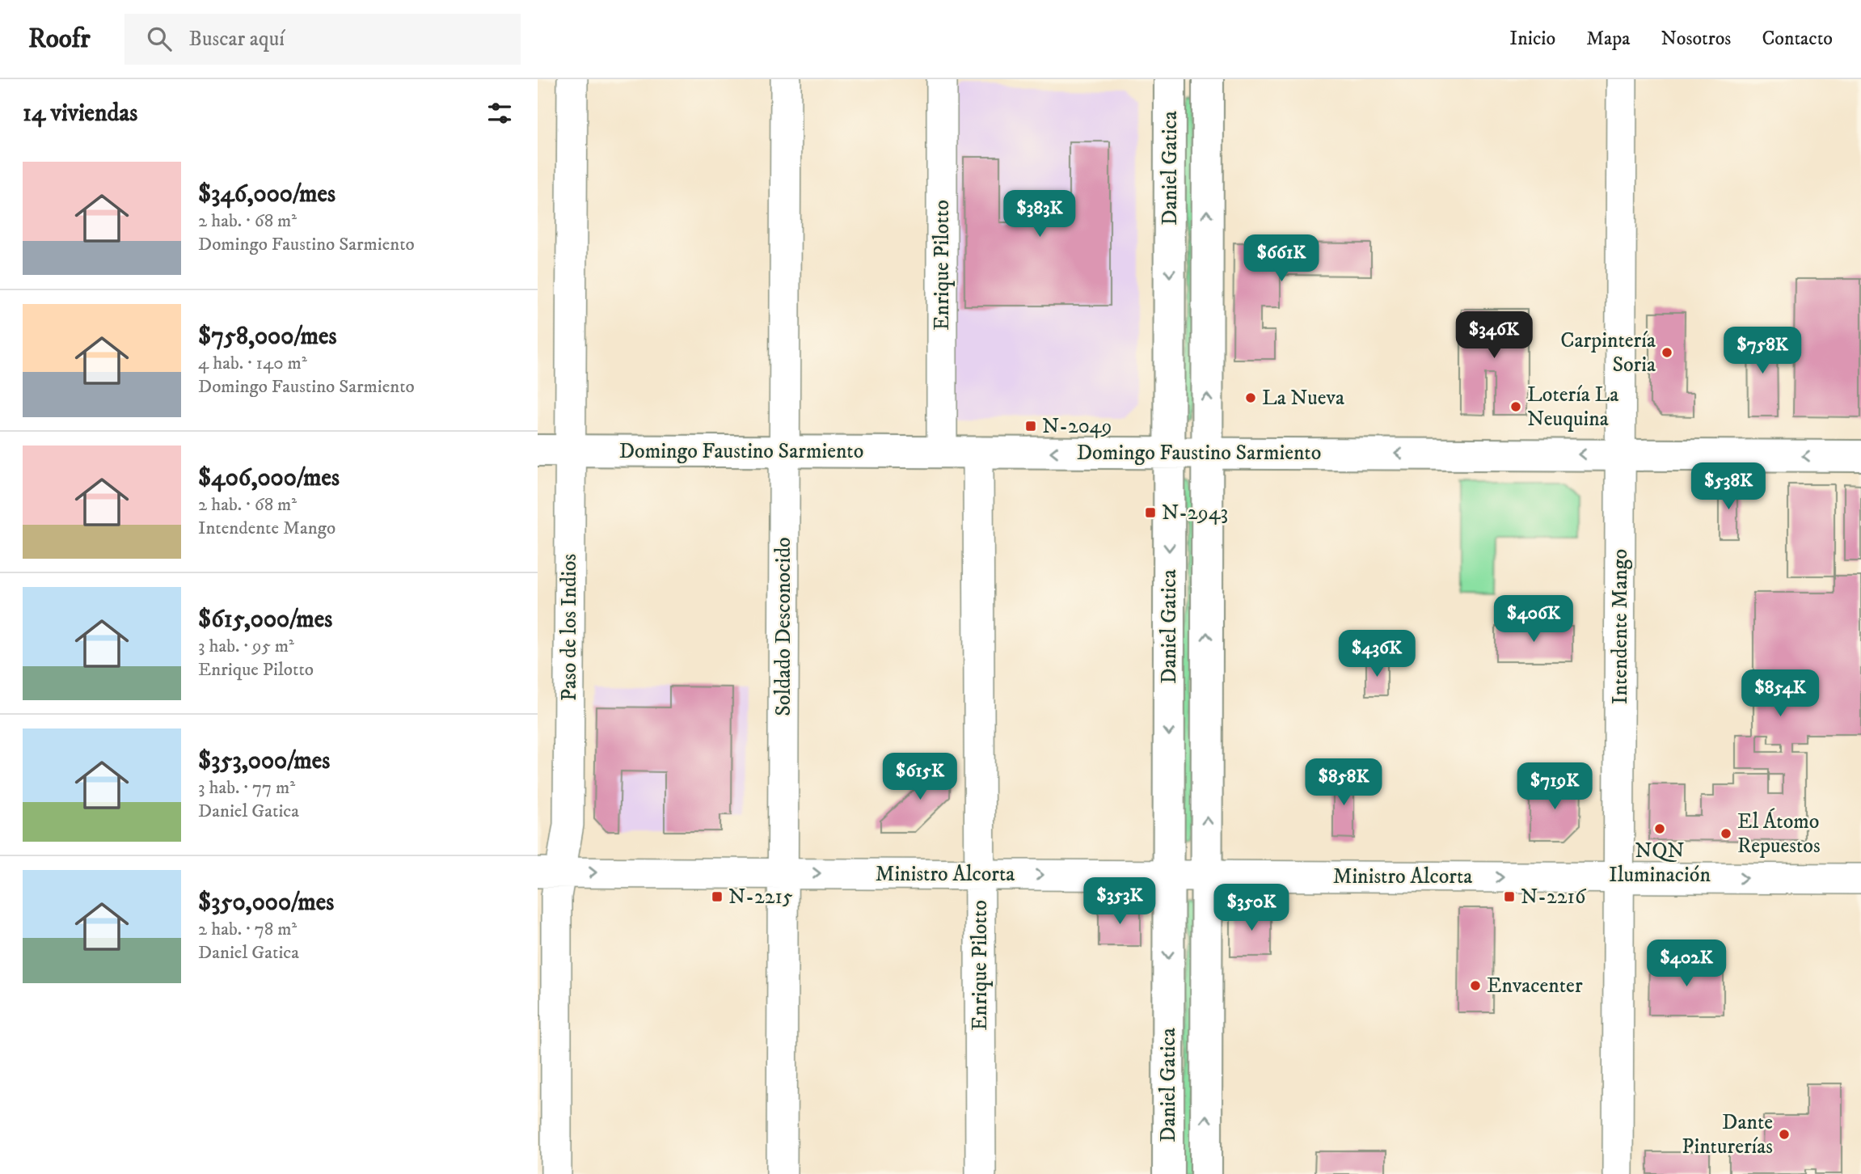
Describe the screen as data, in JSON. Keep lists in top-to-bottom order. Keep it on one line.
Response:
{"streets":{"main road":["Daniel Gatica","Domingo Faustino Sarmiento"],"street":["Enrique Pilotto","Soldado Desconocido","Intendente Mango","Paso de los Indios","Ministro Alcorta"]},"crossings":[["Daniel Gatica","Domingo Faustino Sarmiento"],["Daniel Gatica","Ministro Alcorta"],["Enrique Pilotto","Domingo Faustino Sarmiento"],["Enrique Pilotto","Ministro Alcorta"],["Domingo Faustino Sarmiento","Soldado Desconocido"],["Domingo Faustino Sarmiento","Intendente Mango"],["Domingo Faustino Sarmiento","Paso de los Indios"],["Soldado Desconocido","Ministro Alcorta"],["Intendente Mango","Ministro Alcorta"],["Paso de los Indios","Ministro Alcorta"]],"one_way":["Domingo Faustino Sarmiento","Ministro Alcorta"],"places":{"other":["Carpintería Soria","La Nueva","Lotería La Neuquina","NQN Iluminación","El Átomo Repuestos","Envacenter","Dante Pinturerías"],"transit":["N-2049","N-2943","N-2215","N-2216"]},"page":{"header":"Roofr","search":"Buscar aquí","nav":["Inicio","Mapa","Nosotros","Contacto"],"heading":"14 viviendas","list":[{"name":"$346,000/mes","note":"2 hab. · 68 m² · Domingo Faustino Sarmiento"},{"name":"$758,000/mes","note":"4 hab. · 140 m² · Domingo Faustino Sarmiento"},{"name":"$406,000/mes","note":"2 hab. · 68 m² · Intendente Mango"},{"name":"$615,000/mes","note":"3 hab. · 95 m² · Enrique Pilotto"},{"name":"$353,000/mes","note":"3 hab. · 77 m² · Daniel Gatica"},{"name":"$350,000/mes","note":"2 hab. · 78 m² · Daniel Gatica"}],"price":["$383K","$661K","$346K","$758K","$538K","$406K","$436K","$854K","$615K","$858K","$719K","$353K","$350K","$402K"]}}
